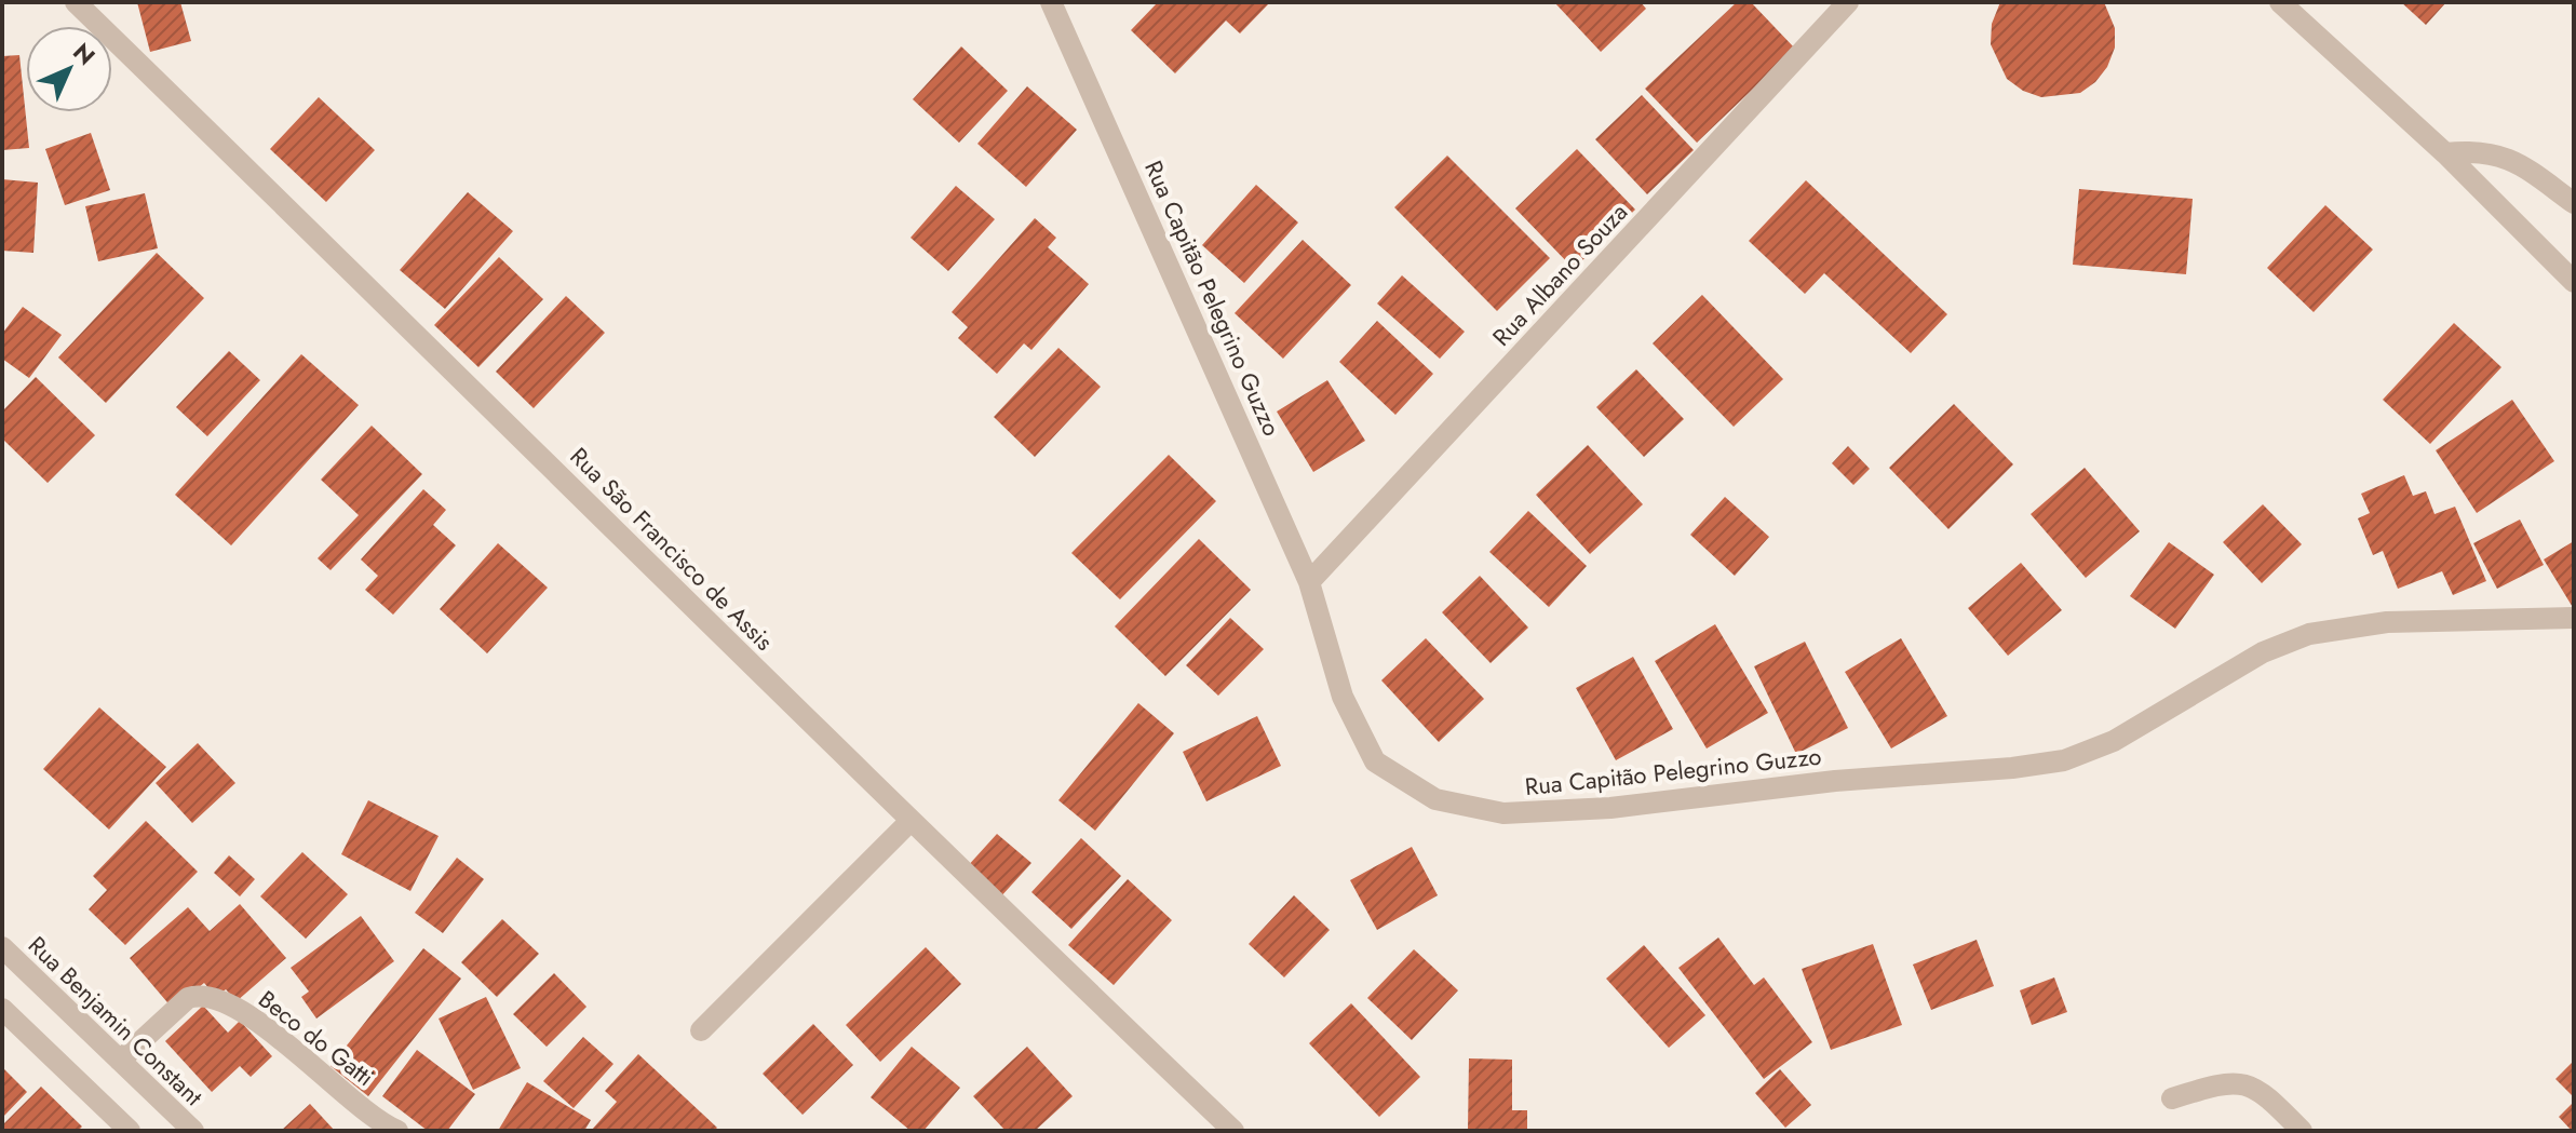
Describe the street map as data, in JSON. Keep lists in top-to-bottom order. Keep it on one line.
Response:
{"streets":{"street":["Rua Albano Souza","Rua Capitão Pelegrino Guzzo","Rua São Francisco de Assis","Rua Benjamin Constant","Beco do Gatti"]},"crossings":[["Rua Albano Souza","Rua Capitão Pelegrino Guzzo"],["Rua Benjamin Constant","Beco do Gatti"]],"north":"top right"}
